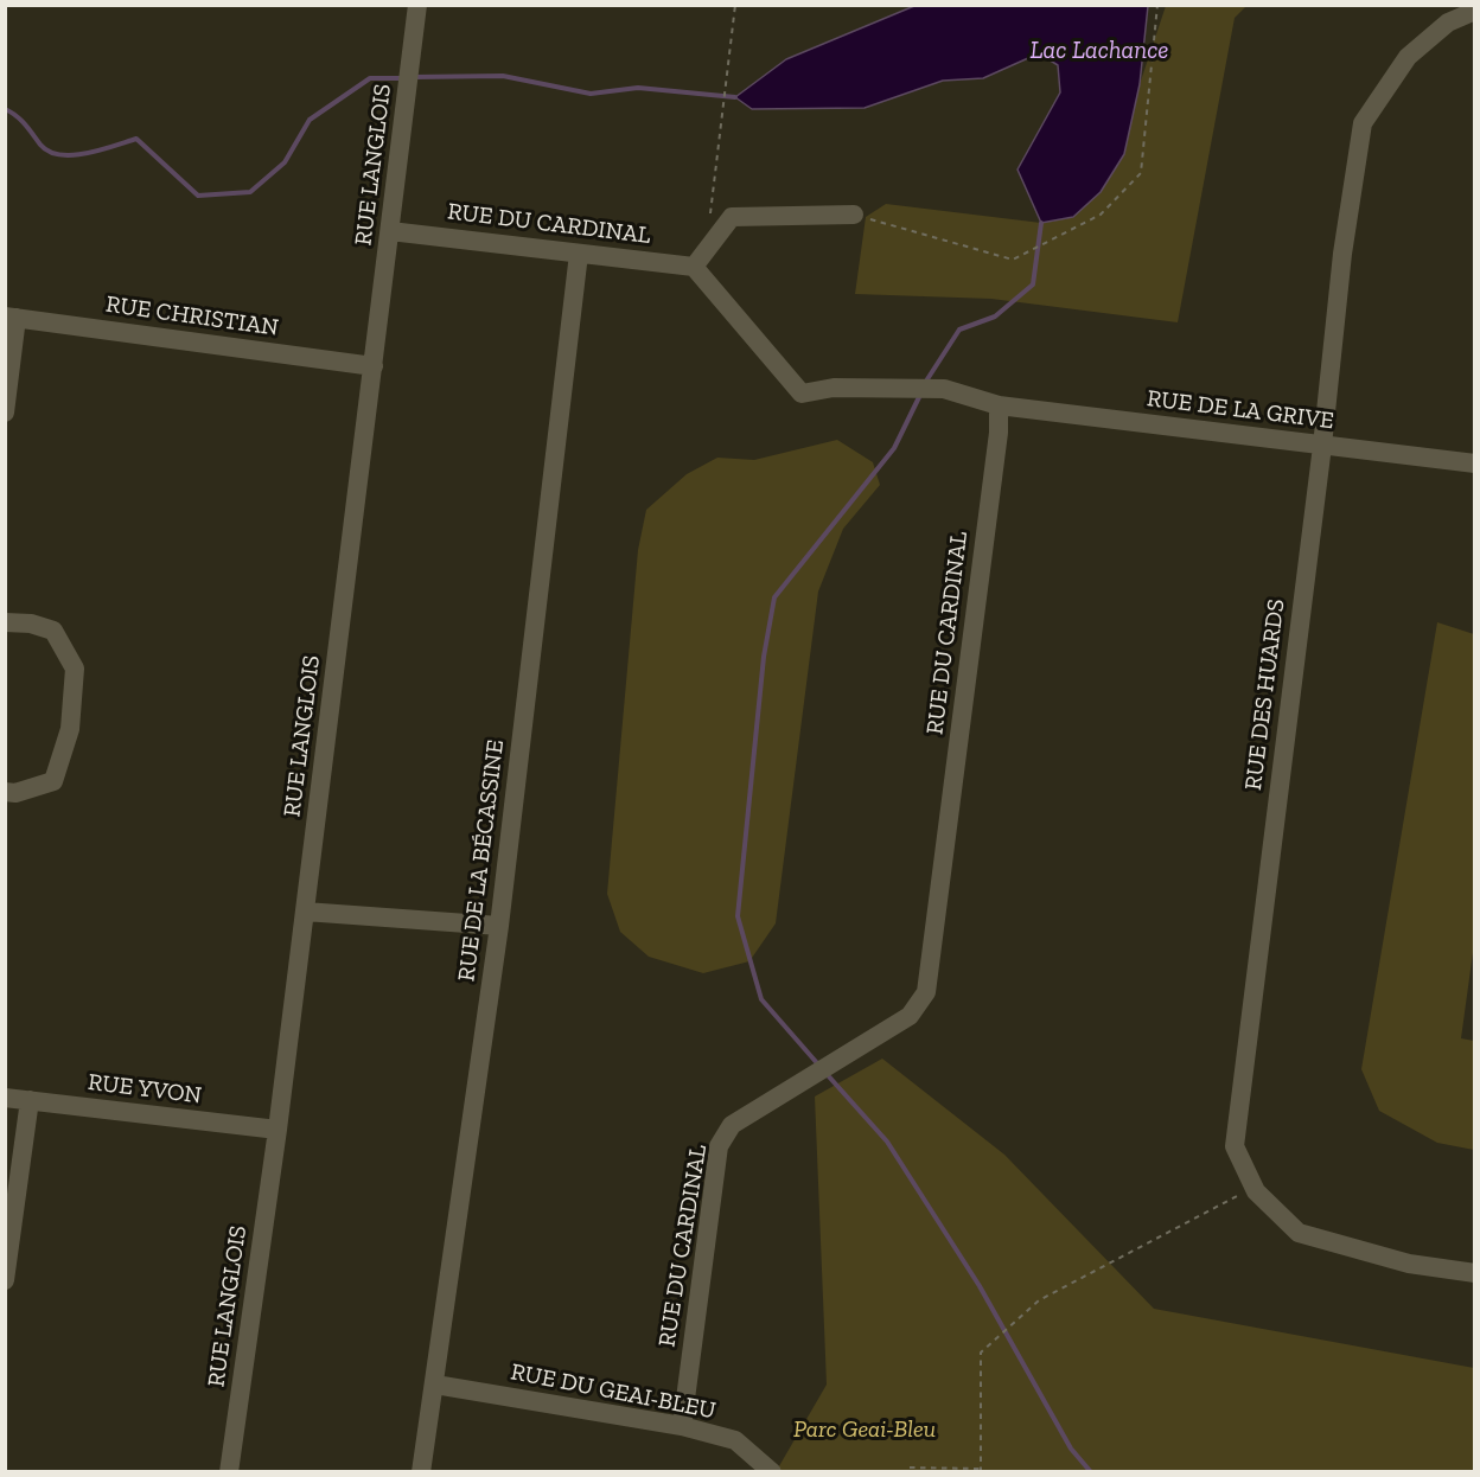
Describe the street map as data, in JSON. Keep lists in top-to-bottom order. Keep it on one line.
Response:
{"streets":{"street":["RUE LANGLOIS","RUE DU CARDINAL","RUE CHRISTIAN","RUE DE LA GRIVE","RUE DES HUARDS","RUE DE LA BÉCASSINE","RUE YVON","RUE DU GEAI-BLEU"]},"crossings":[["RUE LANGLOIS","RUE DU CARDINAL"],["RUE LANGLOIS","RUE CHRISTIAN"],["RUE LANGLOIS","RUE YVON"],["RUE DU CARDINAL","RUE DE LA GRIVE"],["RUE DU CARDINAL","RUE DE LA BÉCASSINE"],["RUE DU CARDINAL","RUE DU GEAI-BLEU"],["RUE DE LA GRIVE","RUE DES HUARDS"],["RUE DE LA BÉCASSINE","RUE DU GEAI-BLEU"]],"water":["Lac Lachance"],"parks":["Parc Geai-Bleu"]}
